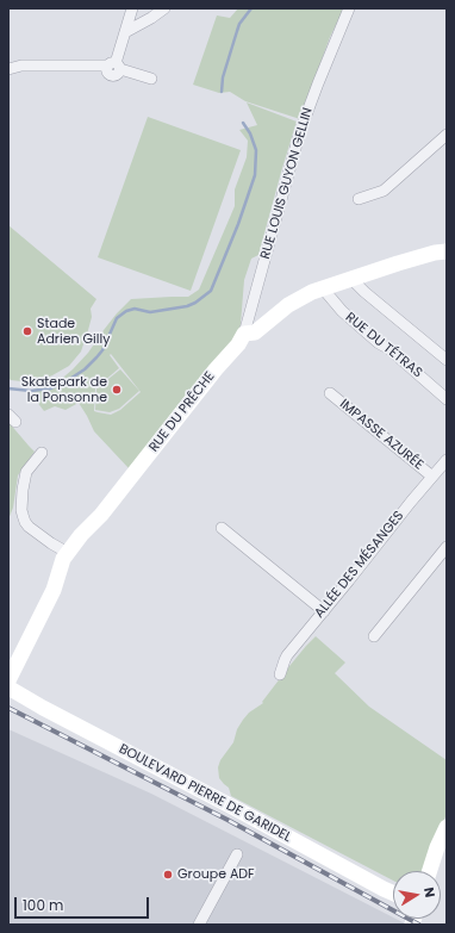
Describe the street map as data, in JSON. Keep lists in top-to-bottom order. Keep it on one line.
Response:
{"streets":{"street":["RUE LOUIS GUYON GELLIN","RUE DU TÉTRAS","RUE DU PRÊCHE","IMPASSE AZURÉE","ALLÉE DES MÉSANGES","BOULEVARD PIERRE DE GARIDEL"]},"crossings":[["RUE LOUIS GUYON GELLIN","RUE DU PRÊCHE"],["IMPASSE AZURÉE","ALLÉE DES MÉSANGES"]],"places":["Stade Adrien Gilly","Skatepark de la Ponsonne","Groupe ADF"],"scale_bar":"100 m","north":"right"}
